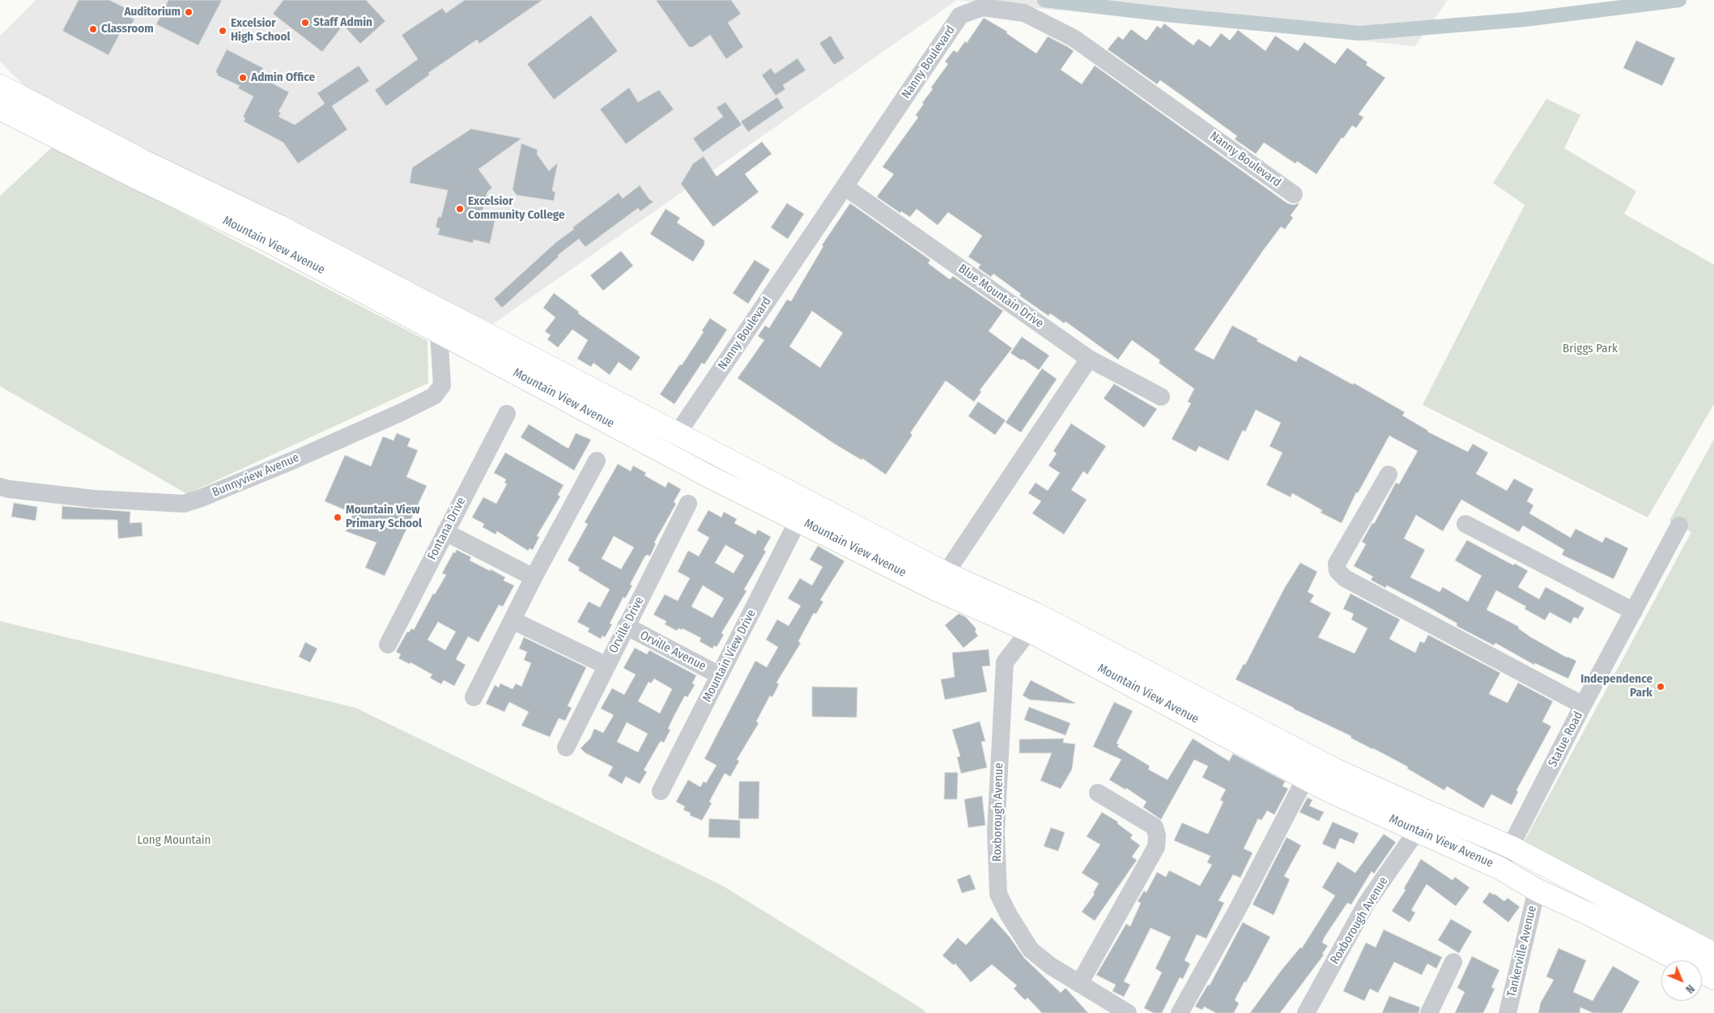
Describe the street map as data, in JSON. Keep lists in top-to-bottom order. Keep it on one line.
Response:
{"streets":{"main road":["Mountain View Avenue"],"street":["Nanny Boulevard","Blue Mountain Drive","Bunnyview Avenue","Fontana Drive","Orville Drive","Orville Avenue","Mountain View Drive","Statue Road","Roxborough Avenue","Tankerville Avenue"]},"crossings":[["Nanny Boulevard","Mountain View Avenue"],["Nanny Boulevard","Blue Mountain Drive"],["Mountain View Avenue","Bunnyview Avenue"],["Mountain View Avenue","Mountain View Drive"],["Mountain View Avenue","Statue Road"],["Mountain View Avenue","Roxborough Avenue"],["Mountain View Avenue","Tankerville Avenue"],["Orville Drive","Orville Avenue"],["Orville Avenue","Mountain View Drive"]],"parks":["Briggs Park","Long Mountain"],"places":["Auditorium","Staff Admin","Classroom","Excelsior High School","Admin Office","Excelsior Community College","Mountain View Primary School","Independence Park"],"north":"bottom right"}
